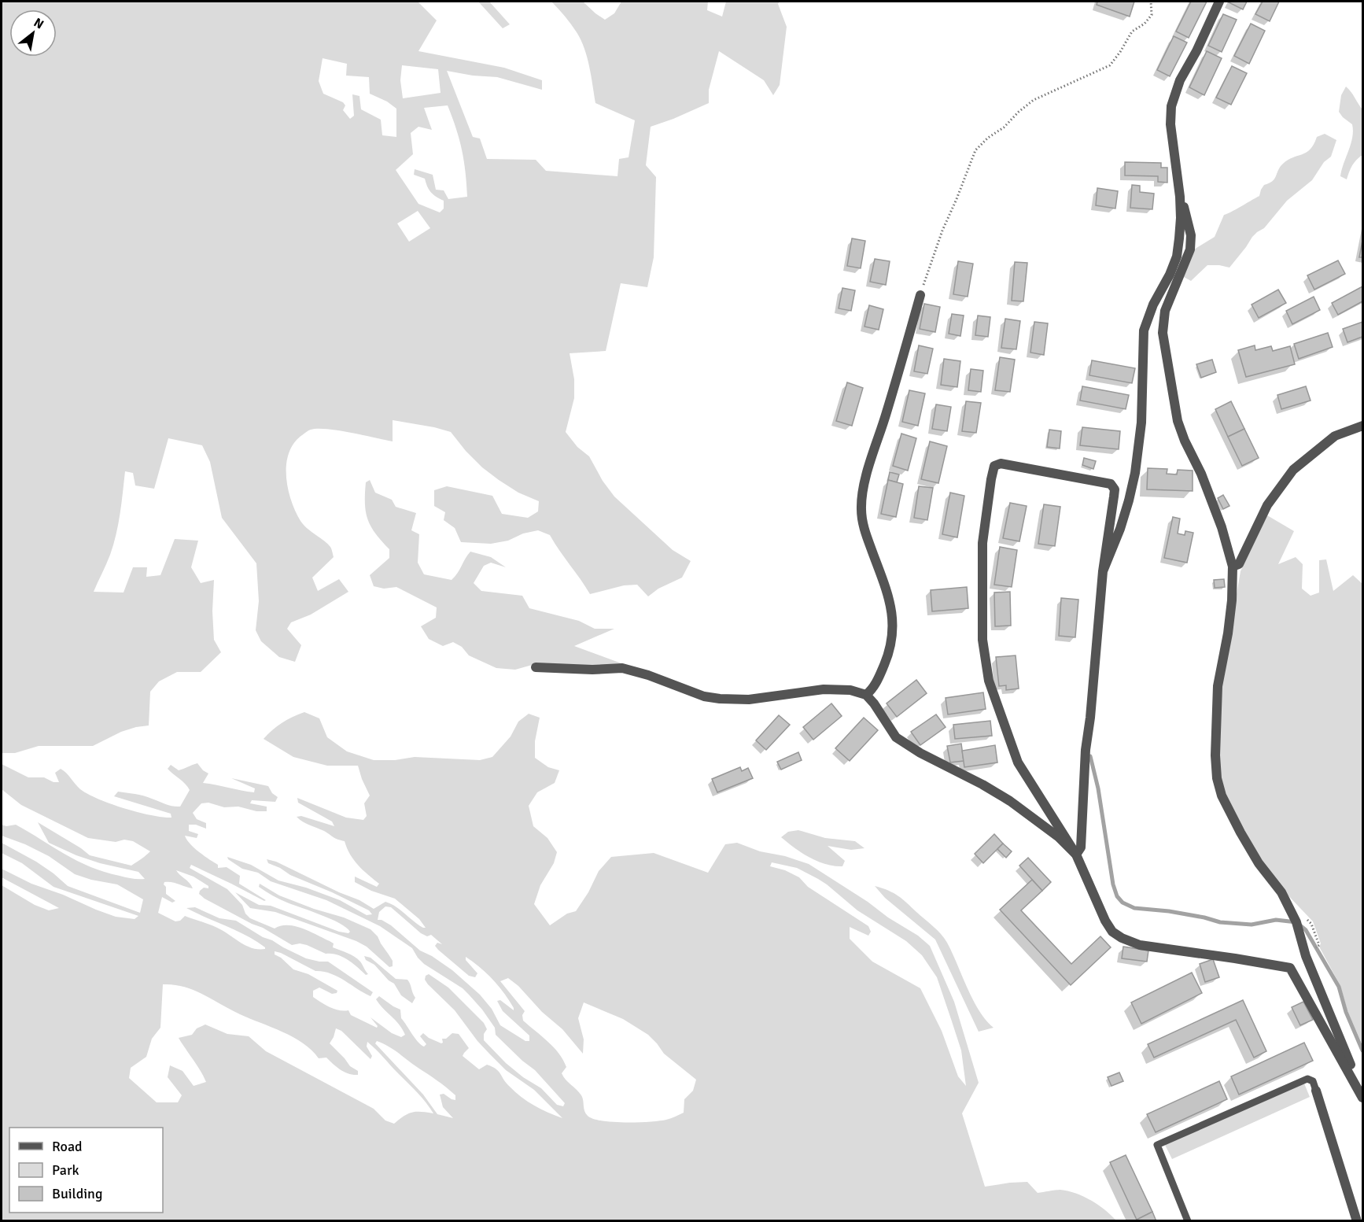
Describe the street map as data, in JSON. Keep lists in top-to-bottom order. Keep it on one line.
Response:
{"legend":["Road","Park","Building"],"north":"top right"}
